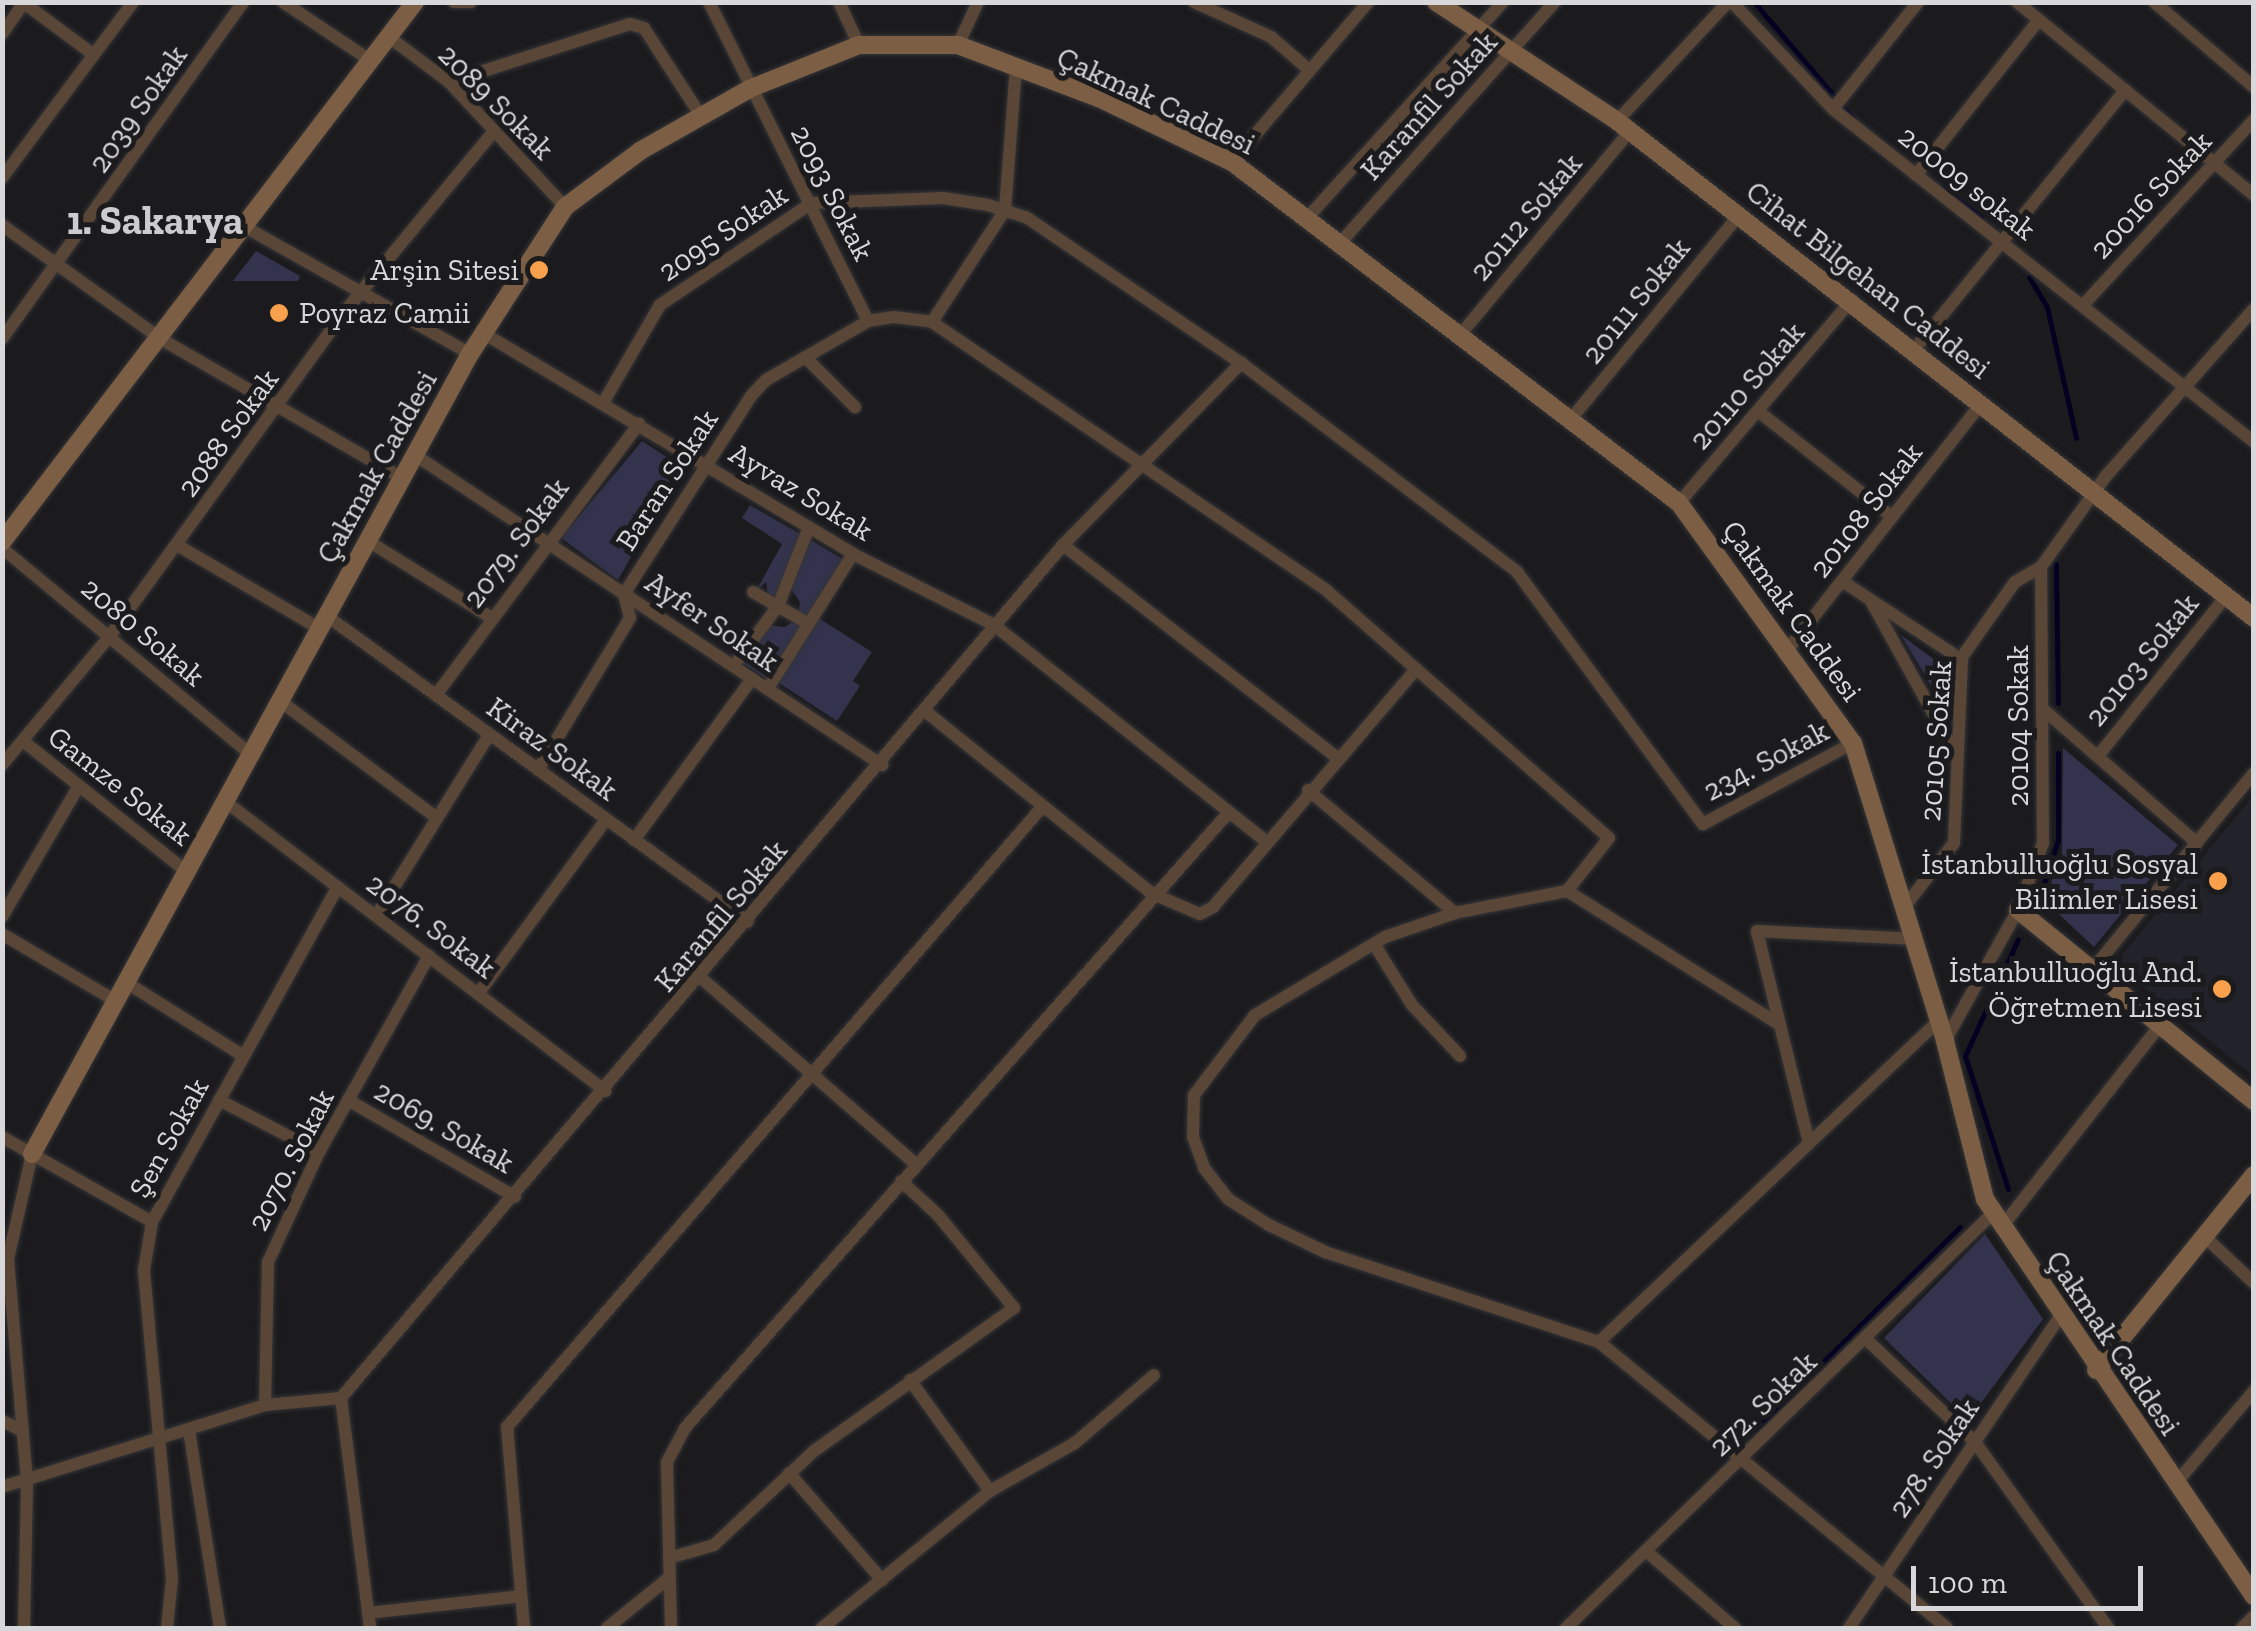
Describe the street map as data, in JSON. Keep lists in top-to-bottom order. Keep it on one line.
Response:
{"streets":{"main road":["Çakmak Caddesi","Cihat Bilgehan Caddesi"],"street":["2089 Sokak","Karanfil Sokak","2039 Sokak","20009 sokak","2093 Sokak","20016 Sokak","20112 Sokak","2095 Sokak","20111 Sokak","20110 Sokak","2088 Sokak","Baran Sokak","Ayvaz Sokak","20108 Sokak","2079. Sokak","Ayfer Sokak","2080 Sokak","20103 Sokak","20104 Sokak","20105 Sokak","Kiraz Sokak","234. Sokak","Gamze Sokak","2076. Sokak","2069. Sokak","Şen Sokak","2070. Sokak","272. Sokak","278. Sokak"]},"crossings":[["Çakmak Caddesi","2089 Sokak"],["Çakmak Caddesi","Karanfil Sokak"],["Çakmak Caddesi","2093 Sokak"],["Çakmak Caddesi","20112 Sokak"],["Çakmak Caddesi","20111 Sokak"],["Çakmak Caddesi","20110 Sokak"],["Çakmak Caddesi","Ayvaz Sokak"],["Çakmak Caddesi","20108 Sokak"],["Çakmak Caddesi","Ayfer Sokak"],["Çakmak Caddesi","2080 Sokak"],["Çakmak Caddesi","20104 Sokak"],["Çakmak Caddesi","20105 Sokak"],["Çakmak Caddesi","Kiraz Sokak"],["Çakmak Caddesi","234. Sokak"],["Çakmak Caddesi","Gamze Sokak"],["Çakmak Caddesi","2076. Sokak"],["Çakmak Caddesi","272. Sokak"],["Çakmak Caddesi","278. Sokak"],["2089 Sokak","2088 Sokak"],["Karanfil Sokak","2095 Sokak"],["Karanfil Sokak","Cihat Bilgehan Caddesi"],["Karanfil Sokak","Ayvaz Sokak"],["Karanfil Sokak","Ayfer Sokak"],["Karanfil Sokak","Kiraz Sokak"],["Karanfil Sokak","2076. Sokak"],["Karanfil Sokak","2069. Sokak"],["20009 sokak","20016 Sokak"],["20009 sokak","20112 Sokak"],["20009 sokak","20105 Sokak"],["2093 Sokak","2095 Sokak"],["2093 Sokak","Baran Sokak"],["20112 Sokak","Cihat Bilgehan Caddesi"],["2095 Sokak","Ayvaz Sokak"],["2095 Sokak","234. Sokak"],["Cihat Bilgehan Caddesi","20111 Sokak"],["Cihat Bilgehan Caddesi","20110 Sokak"],["Cihat Bilgehan Caddesi","20108 Sokak"],["Cihat Bilgehan Caddesi","20103 Sokak"],["Cihat Bilgehan Caddesi","20105 Sokak"],["2088 Sokak","2080 Sokak"],["2088 Sokak","Kiraz Sokak"],["2088 Sokak","Gamze Sokak"],["Baran Sokak","Ayvaz Sokak"],["Baran Sokak","Ayfer Sokak"],["Baran Sokak","Kiraz Sokak"],["Ayvaz Sokak","2079. Sokak"],["2079. Sokak","Ayfer Sokak"],["2079. Sokak","Kiraz Sokak"],["20104 Sokak","20105 Sokak"],["2076. Sokak","Şen Sokak"],["2076. Sokak","2070. Sokak"],["2069. Sokak","2070. Sokak"]],"districts":["1. Sakarya"],"places":["Arşin Sitesi","Poyraz Camii","İstanbulluoğlu Sosyal Bilimler Lisesi","İstanbulluoğlu And. Öğretmen Lisesi"],"scale_bar":"100 m"}
